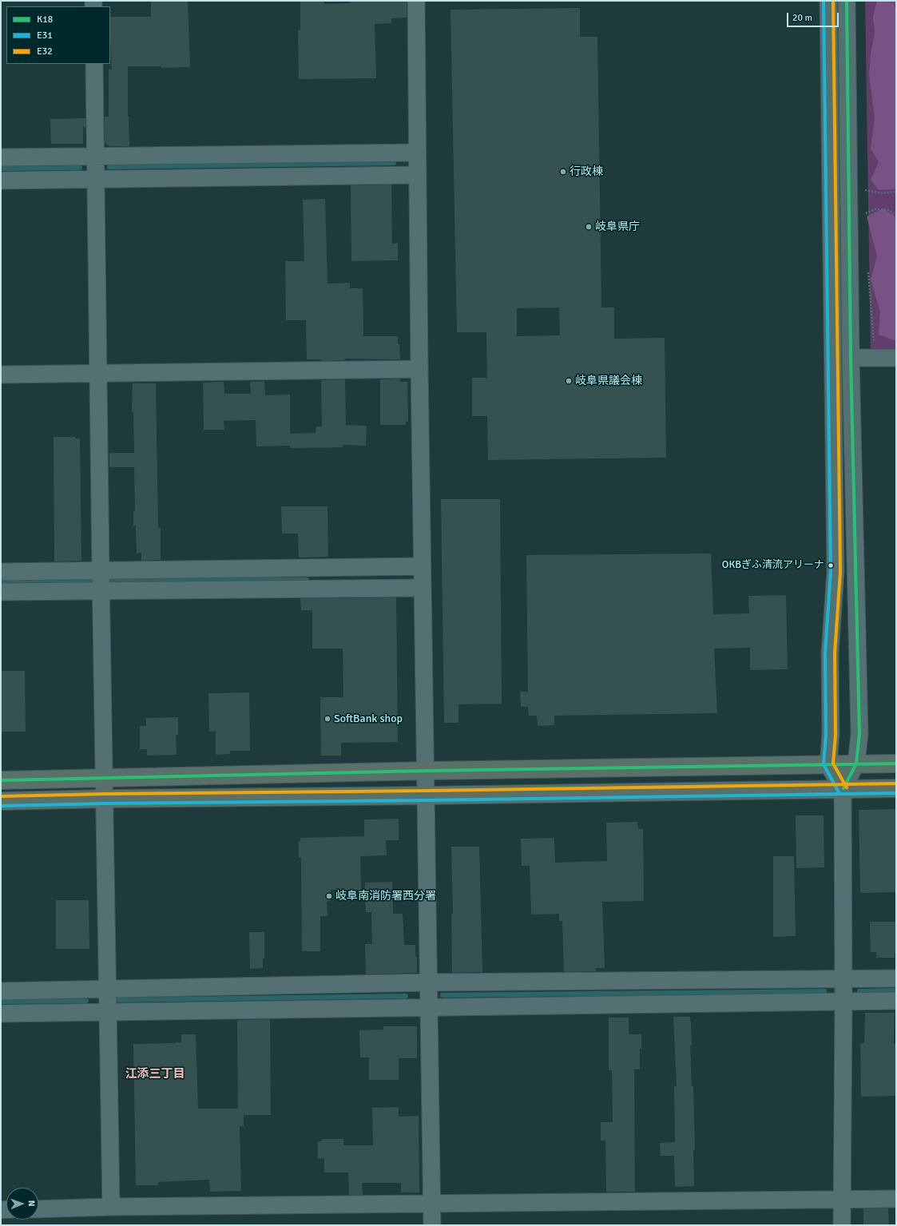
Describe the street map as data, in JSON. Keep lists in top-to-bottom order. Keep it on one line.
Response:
{"districts":["江添三丁目"],"places":["行政棟","岐阜県庁","岐阜県議会棟","OKBぎふ清流アリーナ","SoftBank shop","岐阜南消防署西分署"],"lines":["transit line K18","transit line E31","transit line E32"],"legend":["K18","E31","E32"],"scale_bar":"20 m","north":"right"}
